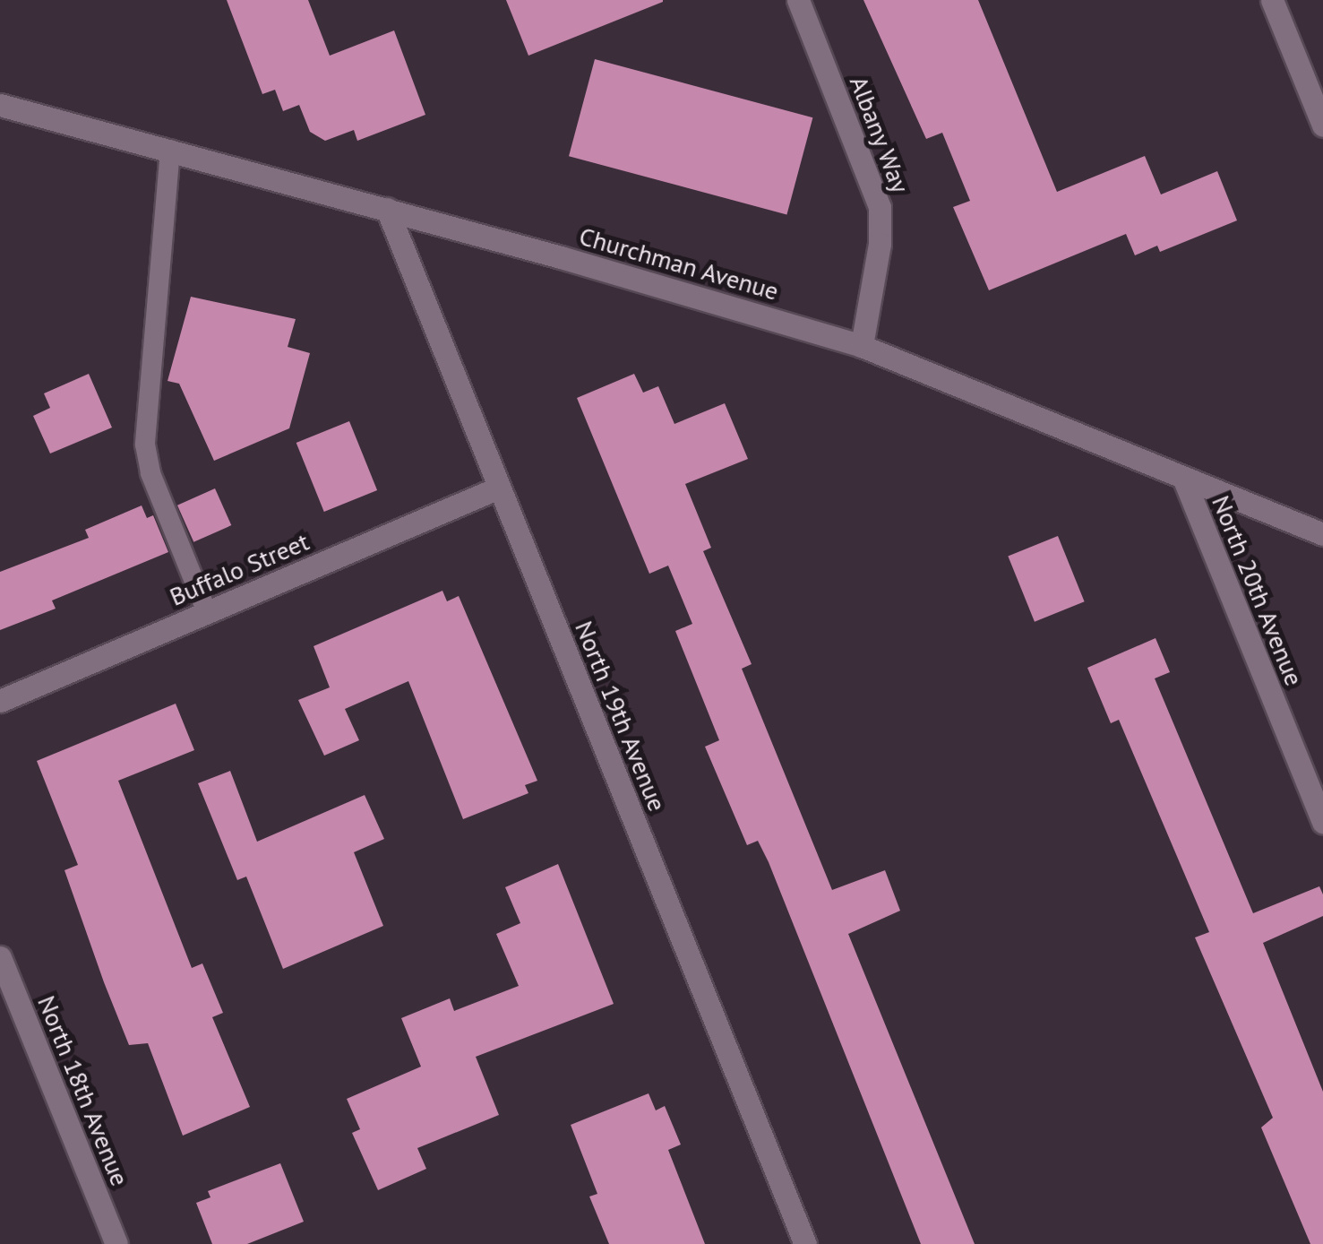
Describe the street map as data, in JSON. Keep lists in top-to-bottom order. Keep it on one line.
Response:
{"streets":{"street":["Albany Way","Churchman Avenue","Buffalo Street","North 20th Avenue","North 19th Avenue","North 18th Avenue"]},"crossings":[["Albany Way","Churchman Avenue"],["Churchman Avenue","North 20th Avenue"],["Churchman Avenue","North 19th Avenue"],["Buffalo Street","North 19th Avenue"]]}
